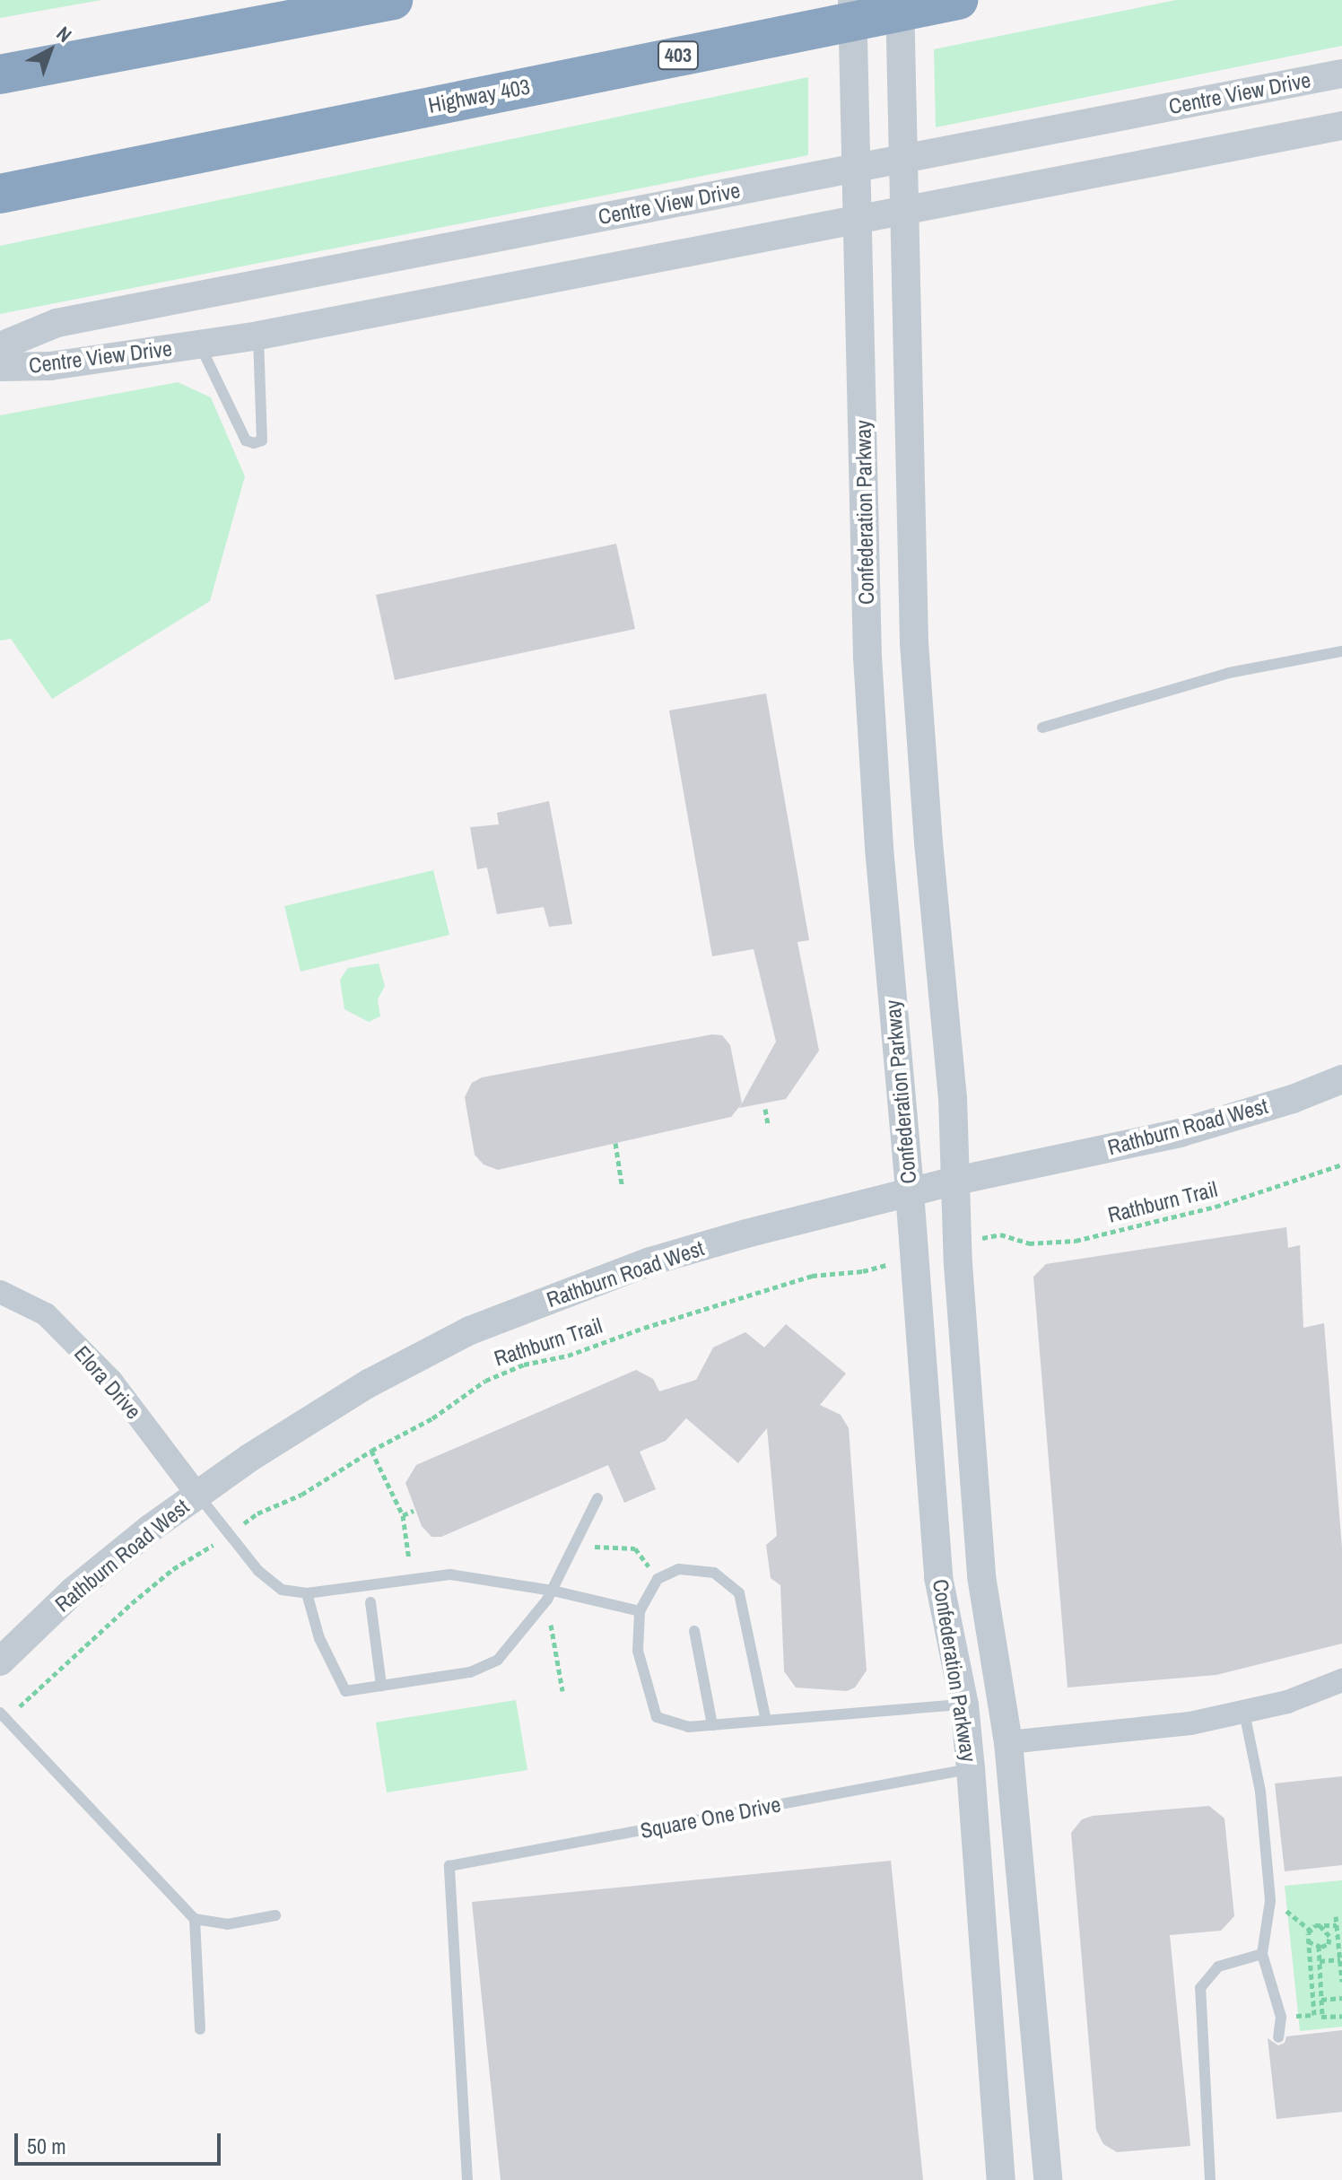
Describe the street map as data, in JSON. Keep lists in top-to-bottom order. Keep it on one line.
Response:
{"streets":{"highway":["403","Highway 403"],"street":["Centre View Drive","Confederation Parkway","Rathburn Road West","Elora Drive"],"lane":["Square One Drive"],"path":["Rathburn Trail"]},"crossings":[["Confederation Parkway","Rathburn Road West"],["Confederation Parkway","Square One Drive"],["Rathburn Road West","Elora Drive"]],"scale_bar":"50 m","north":"top right"}
